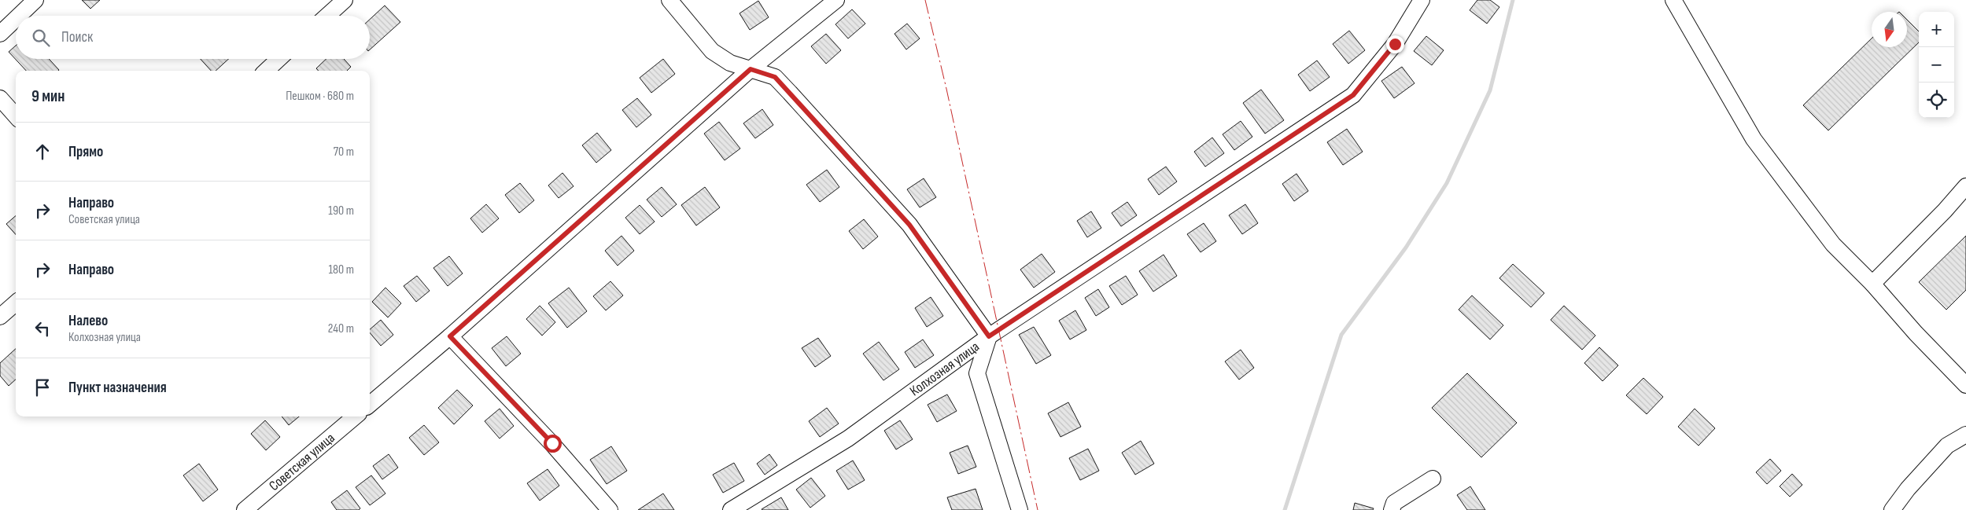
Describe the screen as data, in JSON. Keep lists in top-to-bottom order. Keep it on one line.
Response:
{"streets":{"street":["Колхозная улица","Советская улица"]},"north":"bottom","page":{"map_buttons":["+","−"],"search":"Поиск","heading":["9 мин","Пешком · 680 m"],"list":[["Прямо","70 m"],["Направо","Советская улица","190 m"],["Направо","180 m"],["Налево","Колхозная улица","240 m"],"Пункт назначения"]}}
